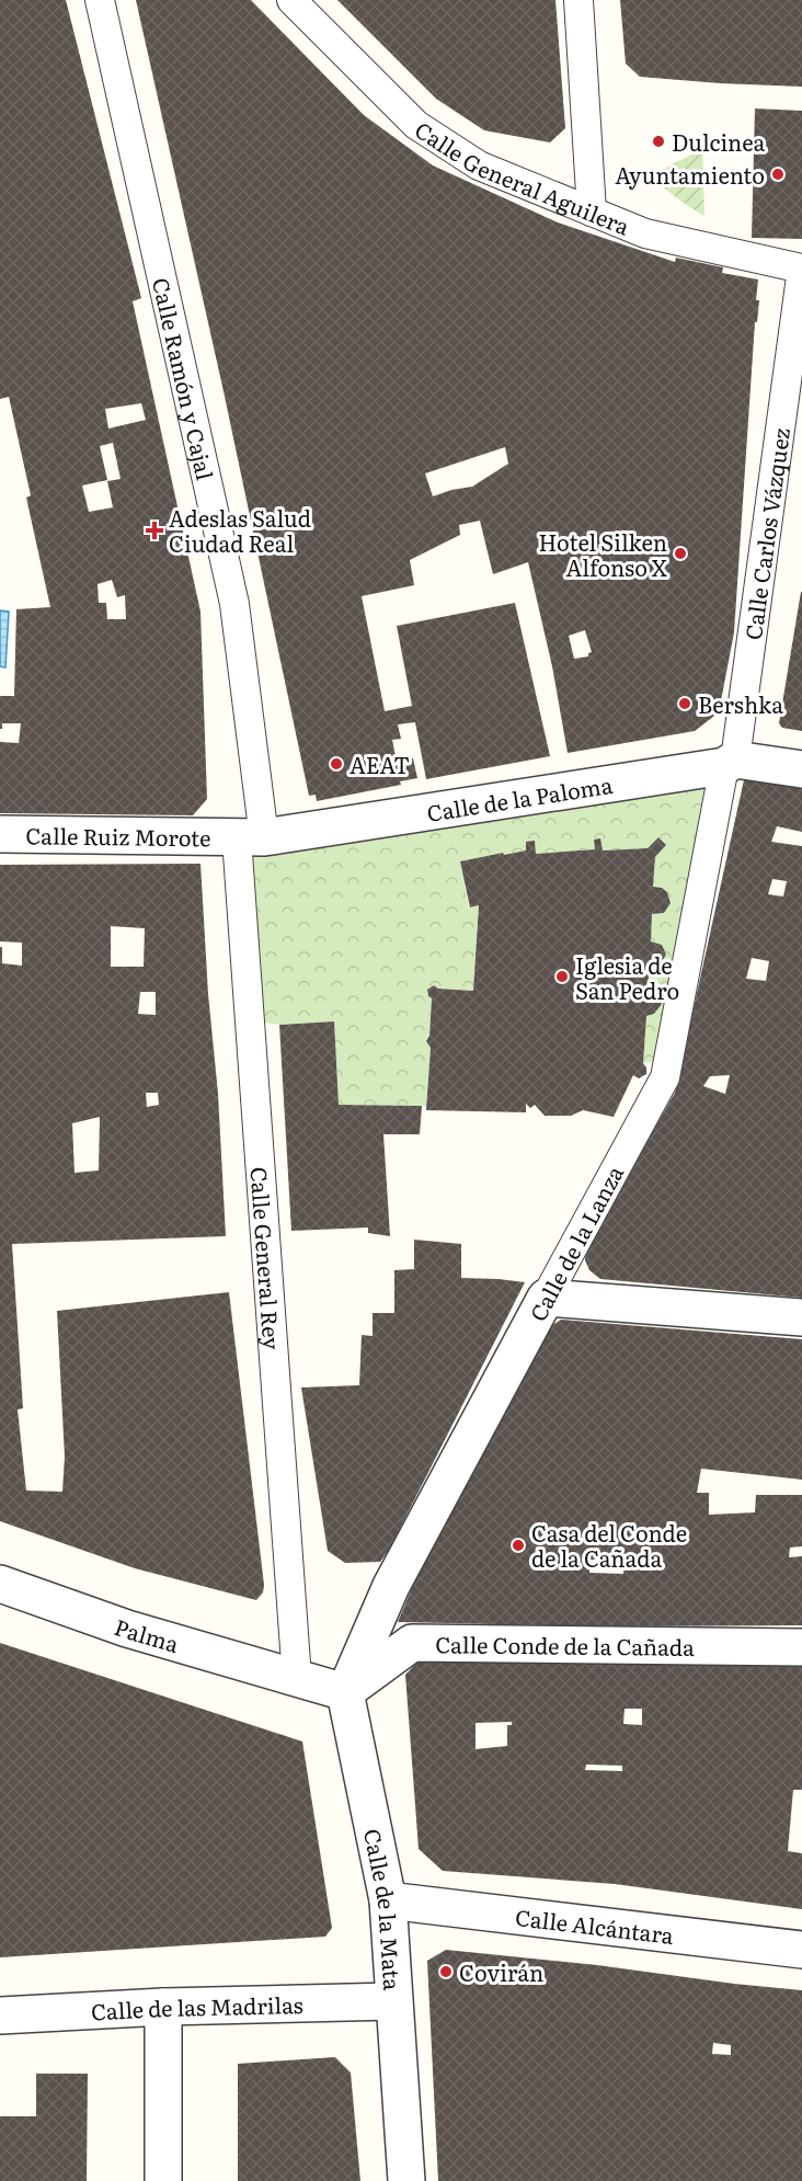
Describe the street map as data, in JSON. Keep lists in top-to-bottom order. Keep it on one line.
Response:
{"streets":{"street":["Calle General Aguilera","Calle Ramón y Cajal","Calle Carlos Vázquez","Calle de la Paloma","Calle Ruiz Morote","Calle de la Lanza","Calle General Rey","Palma","Calle Conde de la Cañada","Calle de la Mata","Calle Alcántara","Calle de las Madrilas"]},"crossings":[["Calle General Aguilera","Calle Carlos Vázquez"],["Calle Ramón y Cajal","Calle de la Paloma"],["Calle Ramón y Cajal","Calle Ruiz Morote"],["Calle Ramón y Cajal","Calle General Rey"],["Calle Carlos Vázquez","Calle de la Paloma"],["Calle Carlos Vázquez","Calle de la Lanza"],["Calle de la Paloma","Calle Ruiz Morote"],["Calle de la Paloma","Calle de la Lanza"],["Calle de la Paloma","Calle General Rey"],["Calle Ruiz Morote","Calle General Rey"],["Calle de la Lanza","Calle Conde de la Cañada"],["Calle de la Lanza","Calle de la Mata"],["Calle General Rey","Palma"],["Calle Conde de la Cañada","Calle de la Mata"],["Calle de la Mata","Calle Alcántara"],["Calle de la Mata","Calle de las Madrilas"]],"places":{"other":["Dulcinea","Ayuntamiento","Hotel Silken Alfonso X","Bershka","AEAT","Iglesia de San Pedro","Casa del Conde de la Cañada","Covirán"],"health":["Adeslas Salud Ciudad Real"]}}
